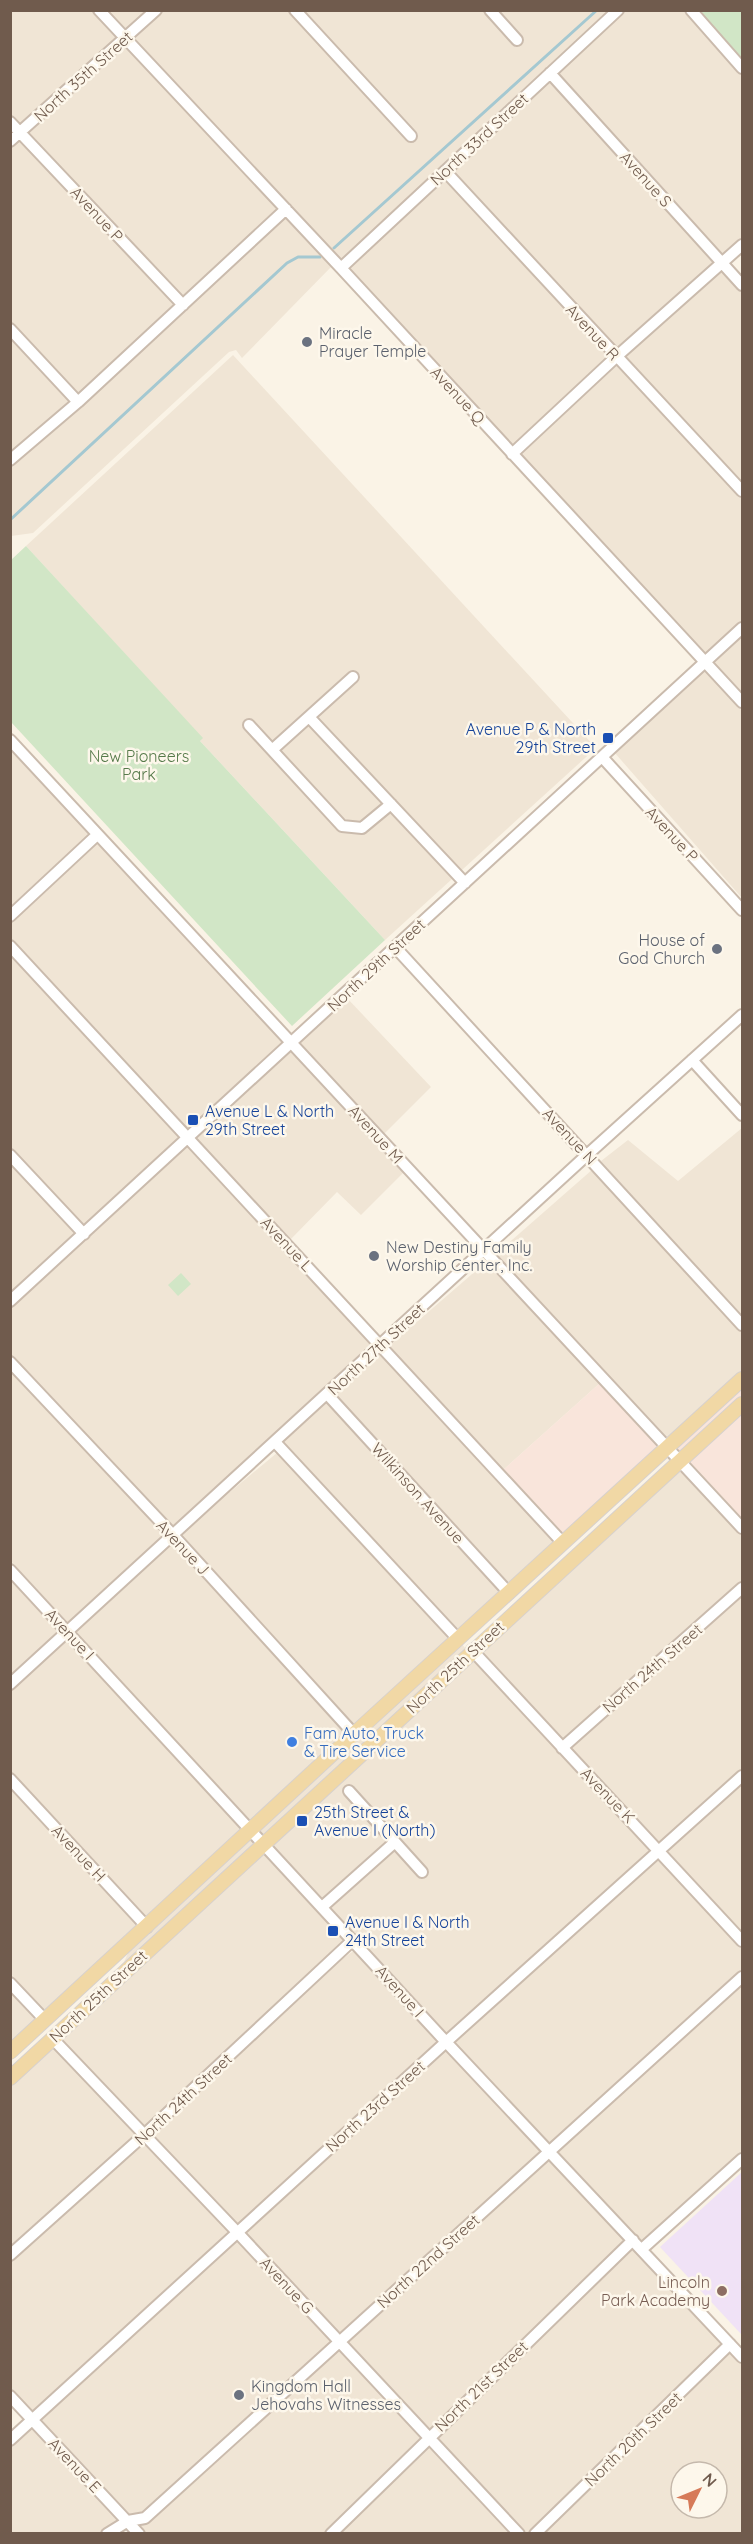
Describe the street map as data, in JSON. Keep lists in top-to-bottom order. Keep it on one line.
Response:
{"streets":{"main road":["North 25th Street"],"street":["North 35th Street","North 33rd Street","Avenue S","Avenue P","Avenue R","Avenue Q","North 29th Street","Avenue M","Avenue N","Avenue L","North 27th Street","Wilkinson Avenue","Avenue J","Avenue I","North 24th Street","Avenue K","Avenue H","North 23rd Street","North 22nd Street","Avenue G","North 21st Street","North 20th Street","Avenue E"]},"crossings":[["North 35th Street","Avenue P"],["North 35th Street","Avenue Q"],["North 33rd Street","Avenue S"],["North 33rd Street","Avenue R"],["North 33rd Street","Avenue Q"],["Avenue P","North 29th Street"],["Avenue Q","North 29th Street"],["North 29th Street","Avenue M"],["North 29th Street","Avenue N"],["North 29th Street","Avenue L"],["Avenue M","North 27th Street"],["Avenue M","North 25th Street"],["Avenue N","North 27th Street"],["Avenue L","North 27th Street"],["Avenue L","North 25th Street"],["North 27th Street","Wilkinson Avenue"],["North 27th Street","Avenue J"],["North 27th Street","Avenue I"],["Wilkinson Avenue","North 25th Street"],["Avenue J","North 25th Street"],["Avenue I","North 25th Street"],["Avenue I","North 24th Street"],["Avenue I","North 23rd Street"],["Avenue I","North 22nd Street"],["Avenue I","North 21st Street"],["Avenue I","North 20th Street"],["North 25th Street","Avenue K"],["North 25th Street","Avenue H"],["North 25th Street","Avenue G"],["North 24th Street","Avenue K"],["North 24th Street","Avenue G"],["Avenue K","North 23rd Street"],["North 23rd Street","Avenue G"],["North 23rd Street","Avenue E"],["North 22nd Street","Avenue G"],["North 22nd Street","Avenue E"],["Avenue G","North 21st Street"]],"parks":["New Pioneers Park"],"places":{"other":["Miracle Prayer Temple","House of God Church","New Destiny Family Worship Center, Inc.","Fam Auto, Truck & Tire Service","Lincoln Park Academy","Kingdom Hall Jehovahs Witnesses"],"transit":["Avenue P & North 29th Street","Avenue L & North 29th Street","25th Street & Avenue I (North)","Avenue I & North 24th Street"]},"north":"top right"}
